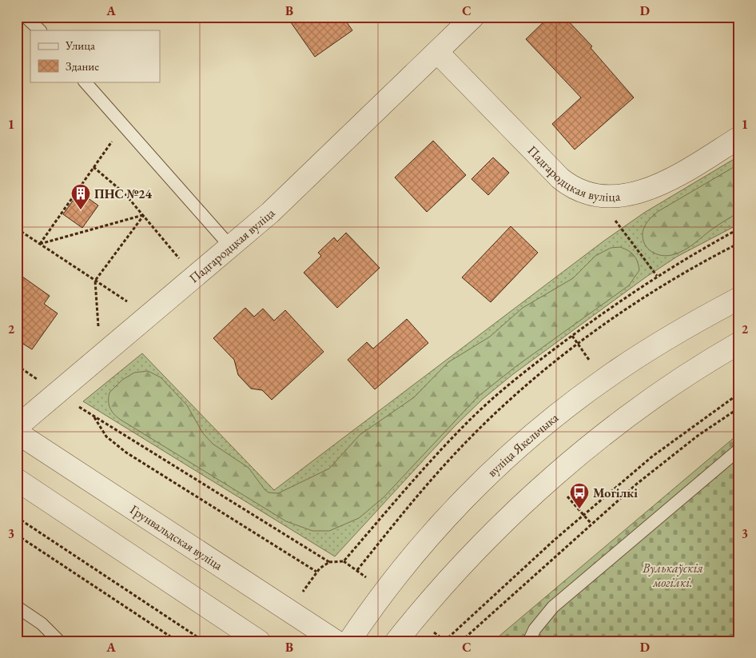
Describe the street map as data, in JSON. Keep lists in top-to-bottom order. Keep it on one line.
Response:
{"streets":{"street":["Падгародцкая вуліца","вуліца Якельчыка","Грунвальдская вуліца"]},"parks":["Вулькаўскія могілкі."],"places":{"building":["ПНС №24"],"bus stop":["Могілкі"]},"legend":["Улица","Здание"],"grid":{"columns":["A","B","C","D"],"rows":["1","2","3"]}}
